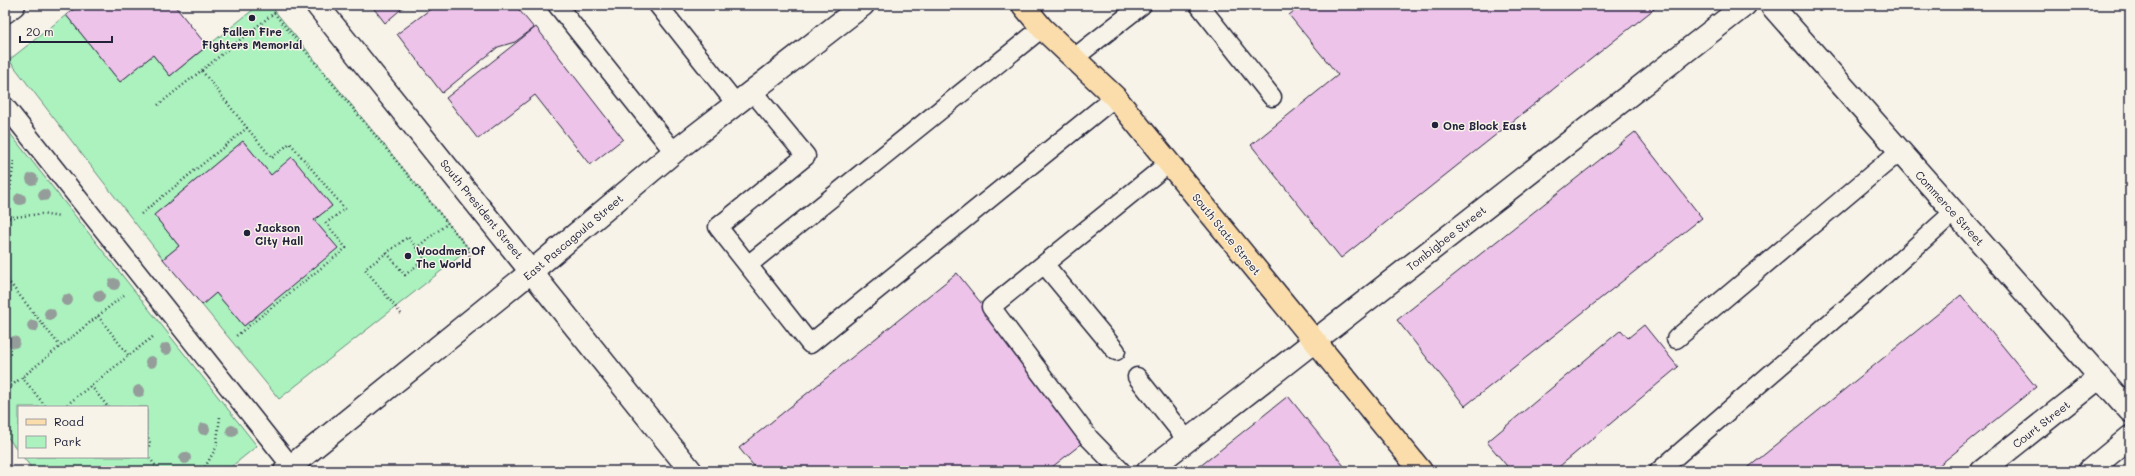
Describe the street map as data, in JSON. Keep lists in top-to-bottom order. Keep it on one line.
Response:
{"streets":{"main road":["South State Street"],"street":["Commerce Street","South President Street","East Pascagoula Street","Tombigbee Street","Court Street"]},"crossings":[["Commerce Street","Court Street"],["South President Street","East Pascagoula Street"],["South State Street","Tombigbee Street"]],"places":["Fallen Fire Fighters Memorial","One Block East","Jackson City Hall","Woodmen Of The World"],"legend":["Road","Park"],"scale_bar":"20 m"}
